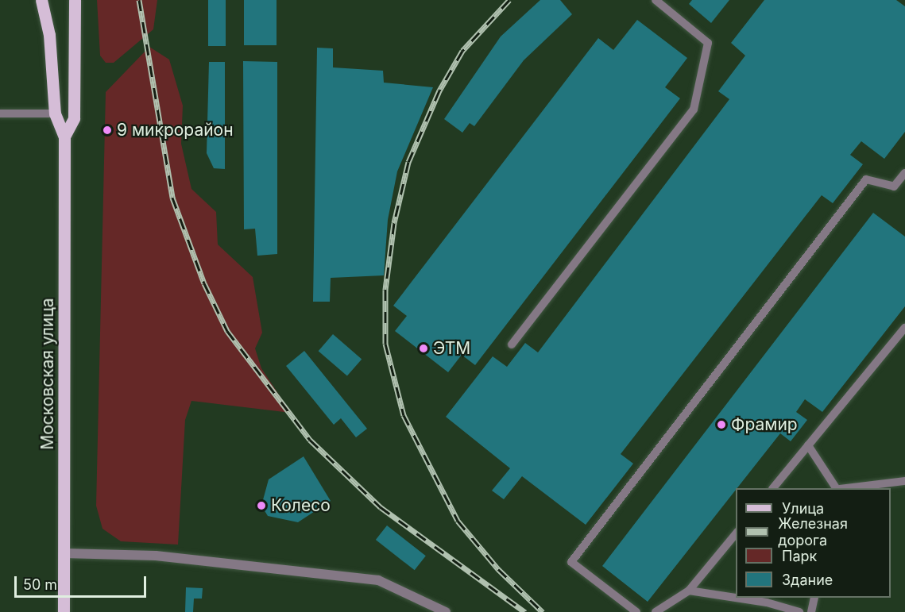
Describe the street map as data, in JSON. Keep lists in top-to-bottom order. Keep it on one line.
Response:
{"streets":{"main road":["Московская улица"]},"places":["9 микрорайон","ЭТМ","Фрамир","Колесо"],"legend":["Улица","Железная дорога","Парк","Здание"],"scale_bar":"50 m"}
